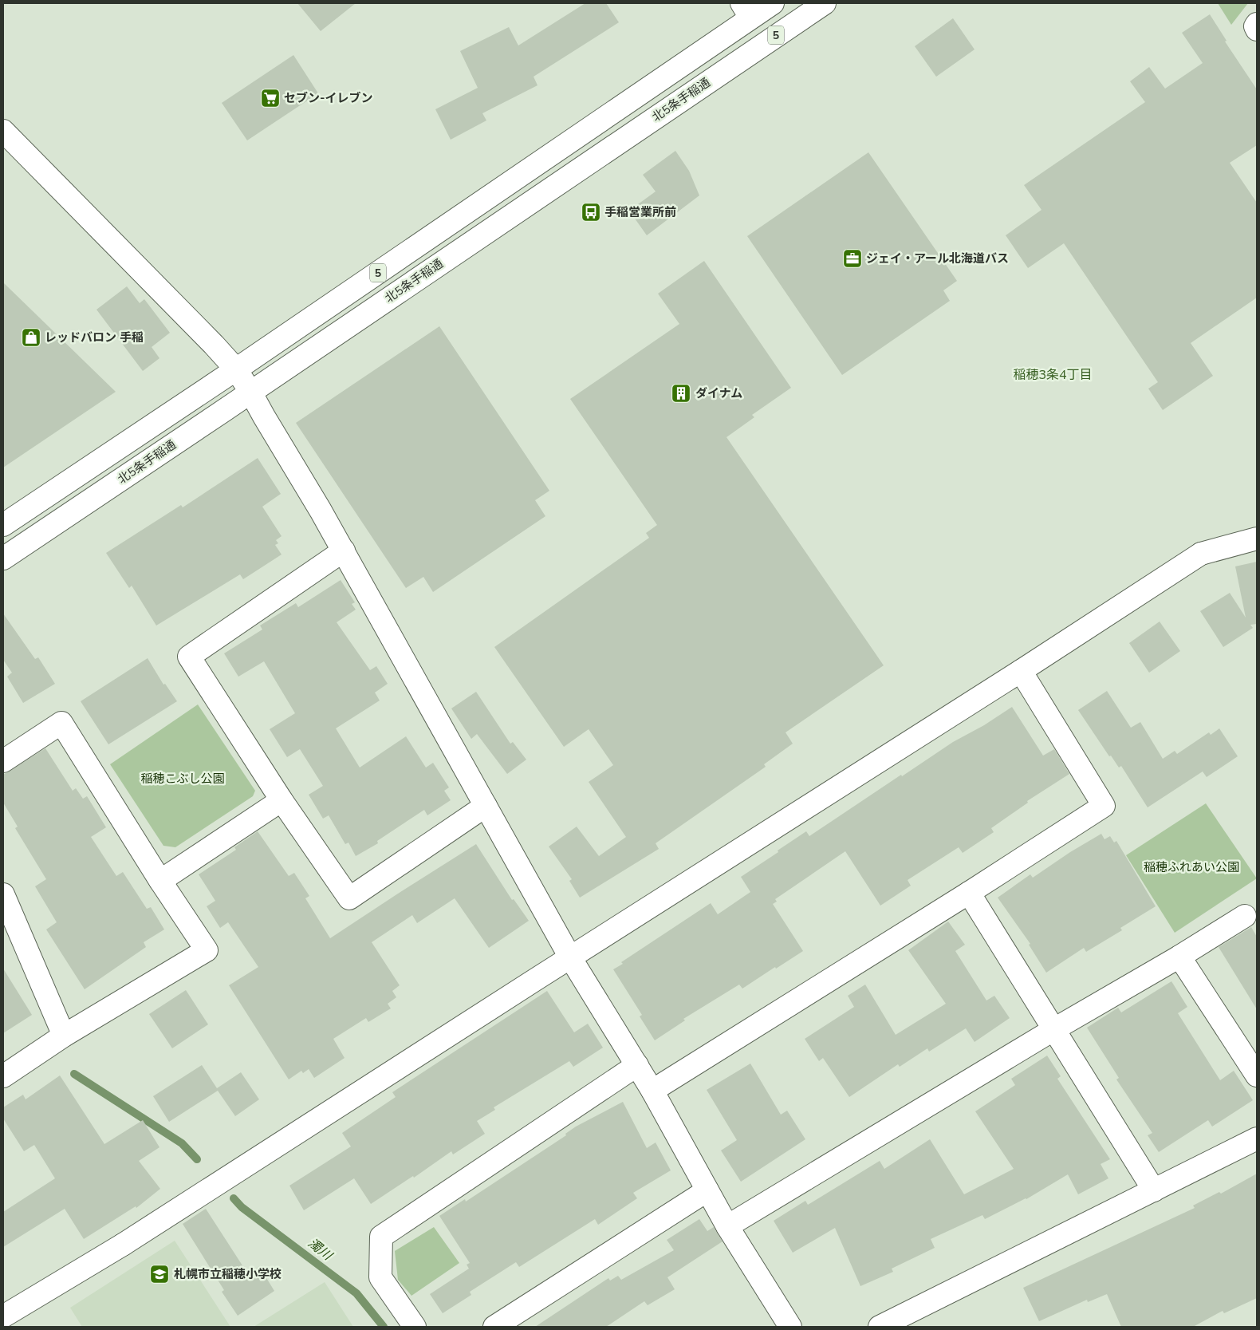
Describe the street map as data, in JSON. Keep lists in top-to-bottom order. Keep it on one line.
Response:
{"streets":{"main road":["5","北5条手稲通"]},"districts":["稲穂3条4丁目"],"water":["濁川"],"parks":["稲穂こぶし公園","稲穂ふれあい公園"],"places":{"supermarket":["セブン-イレブン"],"bus stop":["手稲営業所前"],"office":["ジェイ・アール北海道バス"],"shop":["レッドバロン 手稲"],"building":["ダイナム"],"school or university":["札幌市立稲穂小学校"]}}
